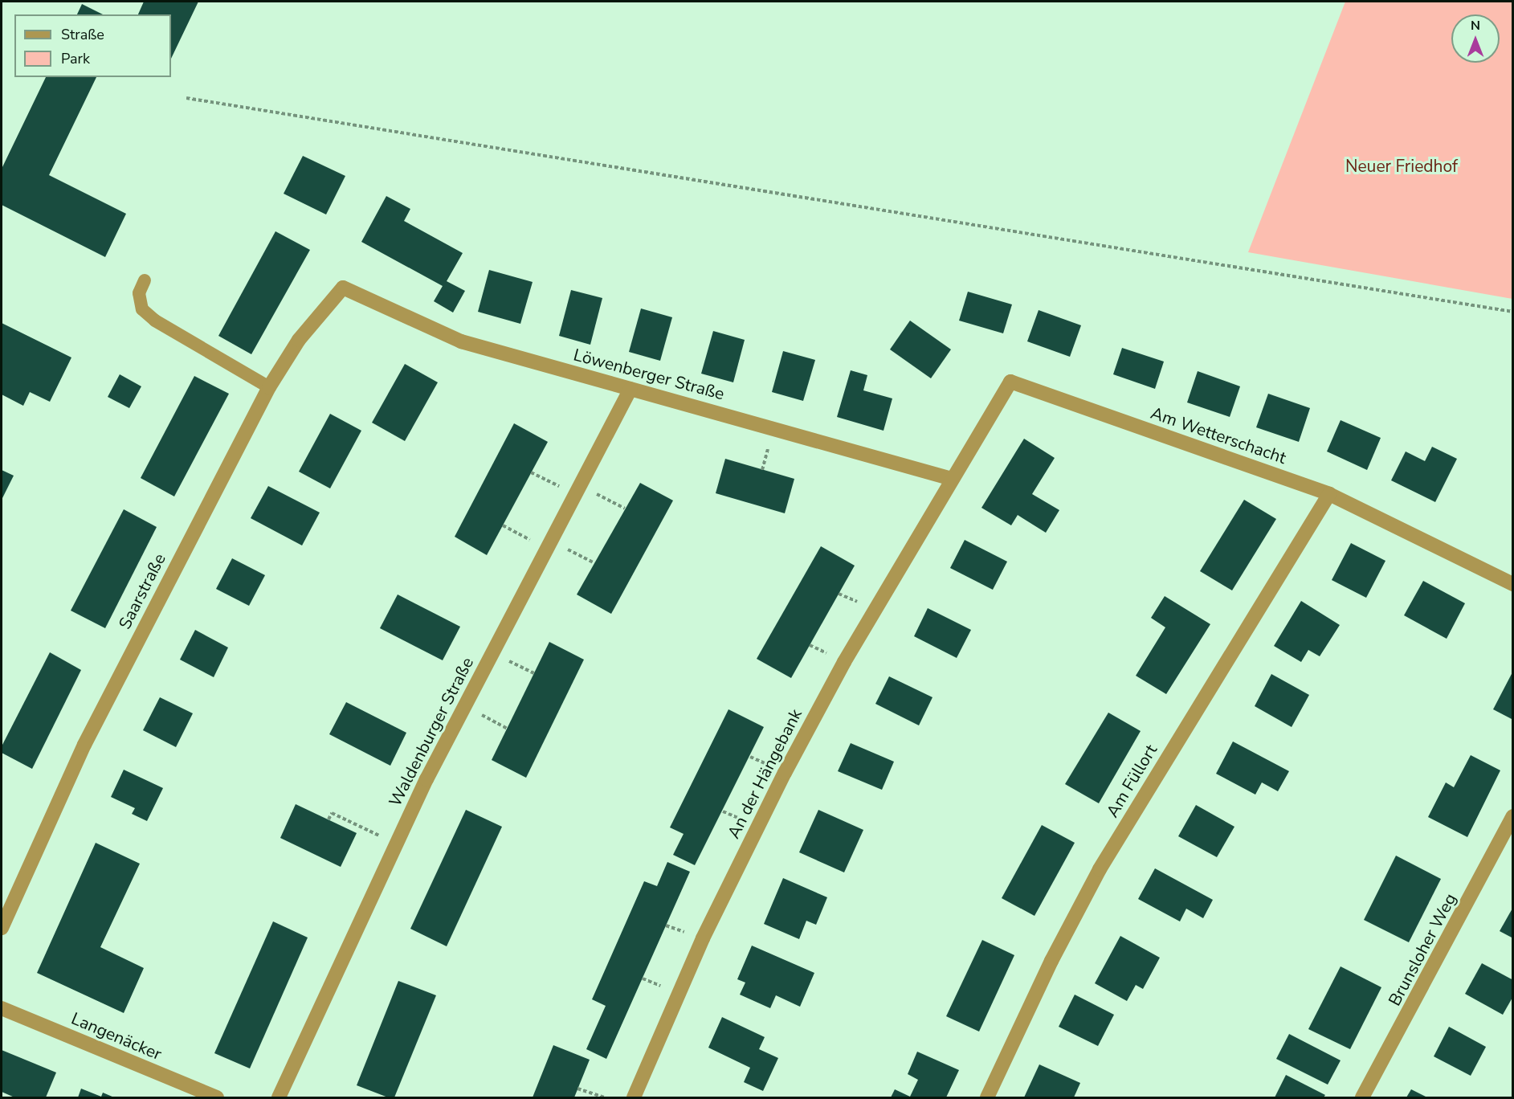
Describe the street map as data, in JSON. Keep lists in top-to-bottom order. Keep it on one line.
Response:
{"streets":{"street":["Löwenberger Straße","Am Wetterschacht","Saarstraße","Waldenburger Straße","An der Hängebank","Am Füllort","Brunsloher Weg","Langenäcker"]},"crossings":[["Löwenberger Straße","Am Wetterschacht"],["Löwenberger Straße","Saarstraße"],["Löwenberger Straße","Waldenburger Straße"],["Löwenberger Straße","An der Hängebank"],["Am Wetterschacht","An der Hängebank"],["Am Wetterschacht","Am Füllort"]],"parks":["Neuer Friedhof"],"legend":["Straße","Park"],"north":"top"}
